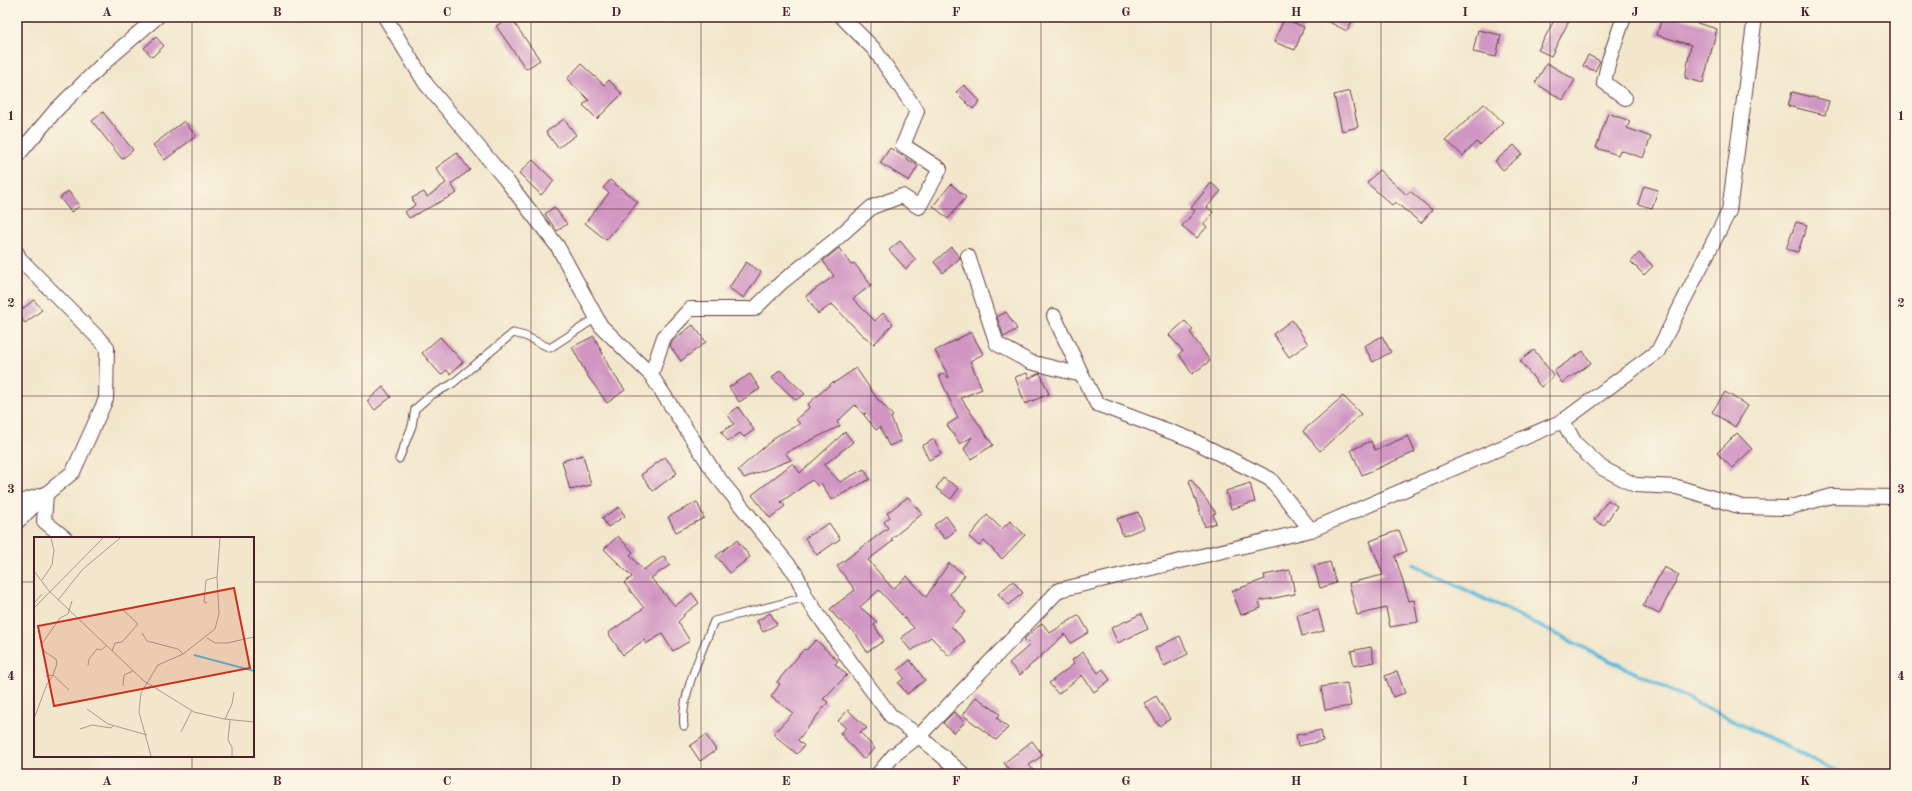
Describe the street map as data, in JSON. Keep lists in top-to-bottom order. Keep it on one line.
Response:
{"grid":{"columns":["A","B","C","D","E","F","G","H","I","J","K"],"rows":["1","2","3","4"]}}
